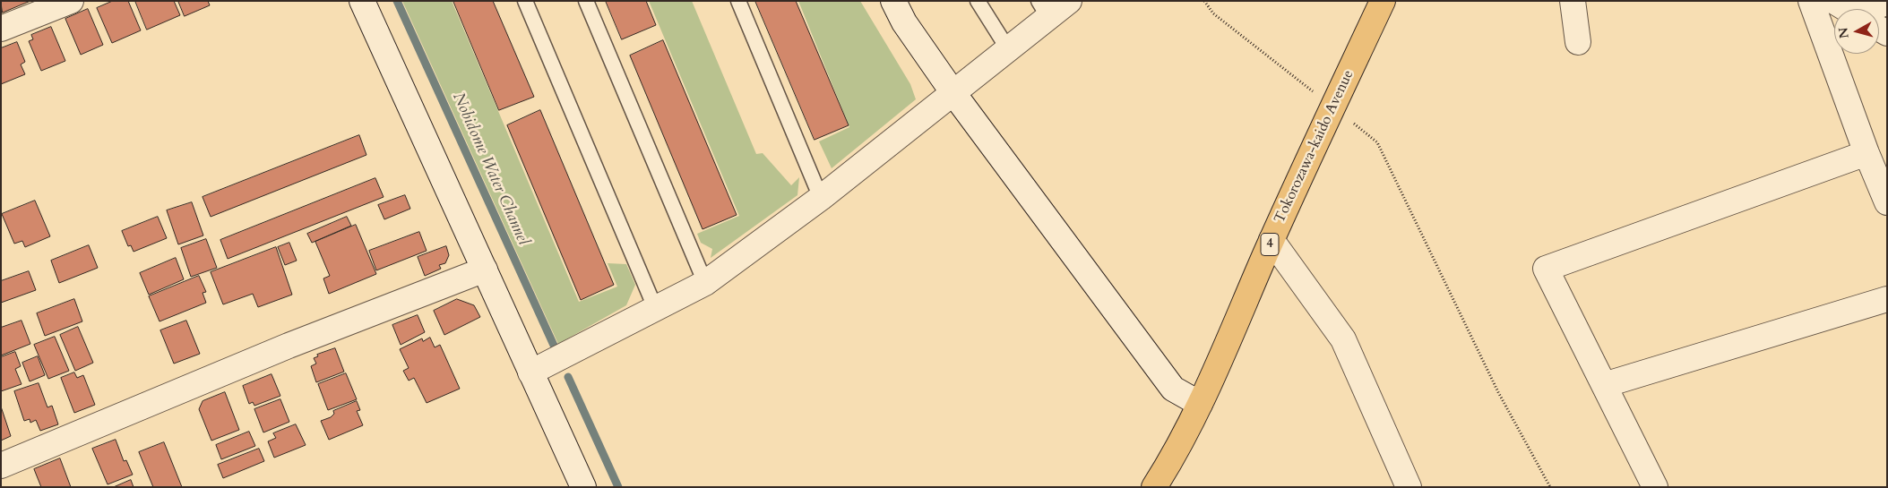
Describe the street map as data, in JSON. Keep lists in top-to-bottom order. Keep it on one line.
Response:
{"streets":{"main road":["Tokorozawa-kaido Avenue","4"]},"water":["Nobidome Water Channel"],"north":"left"}
